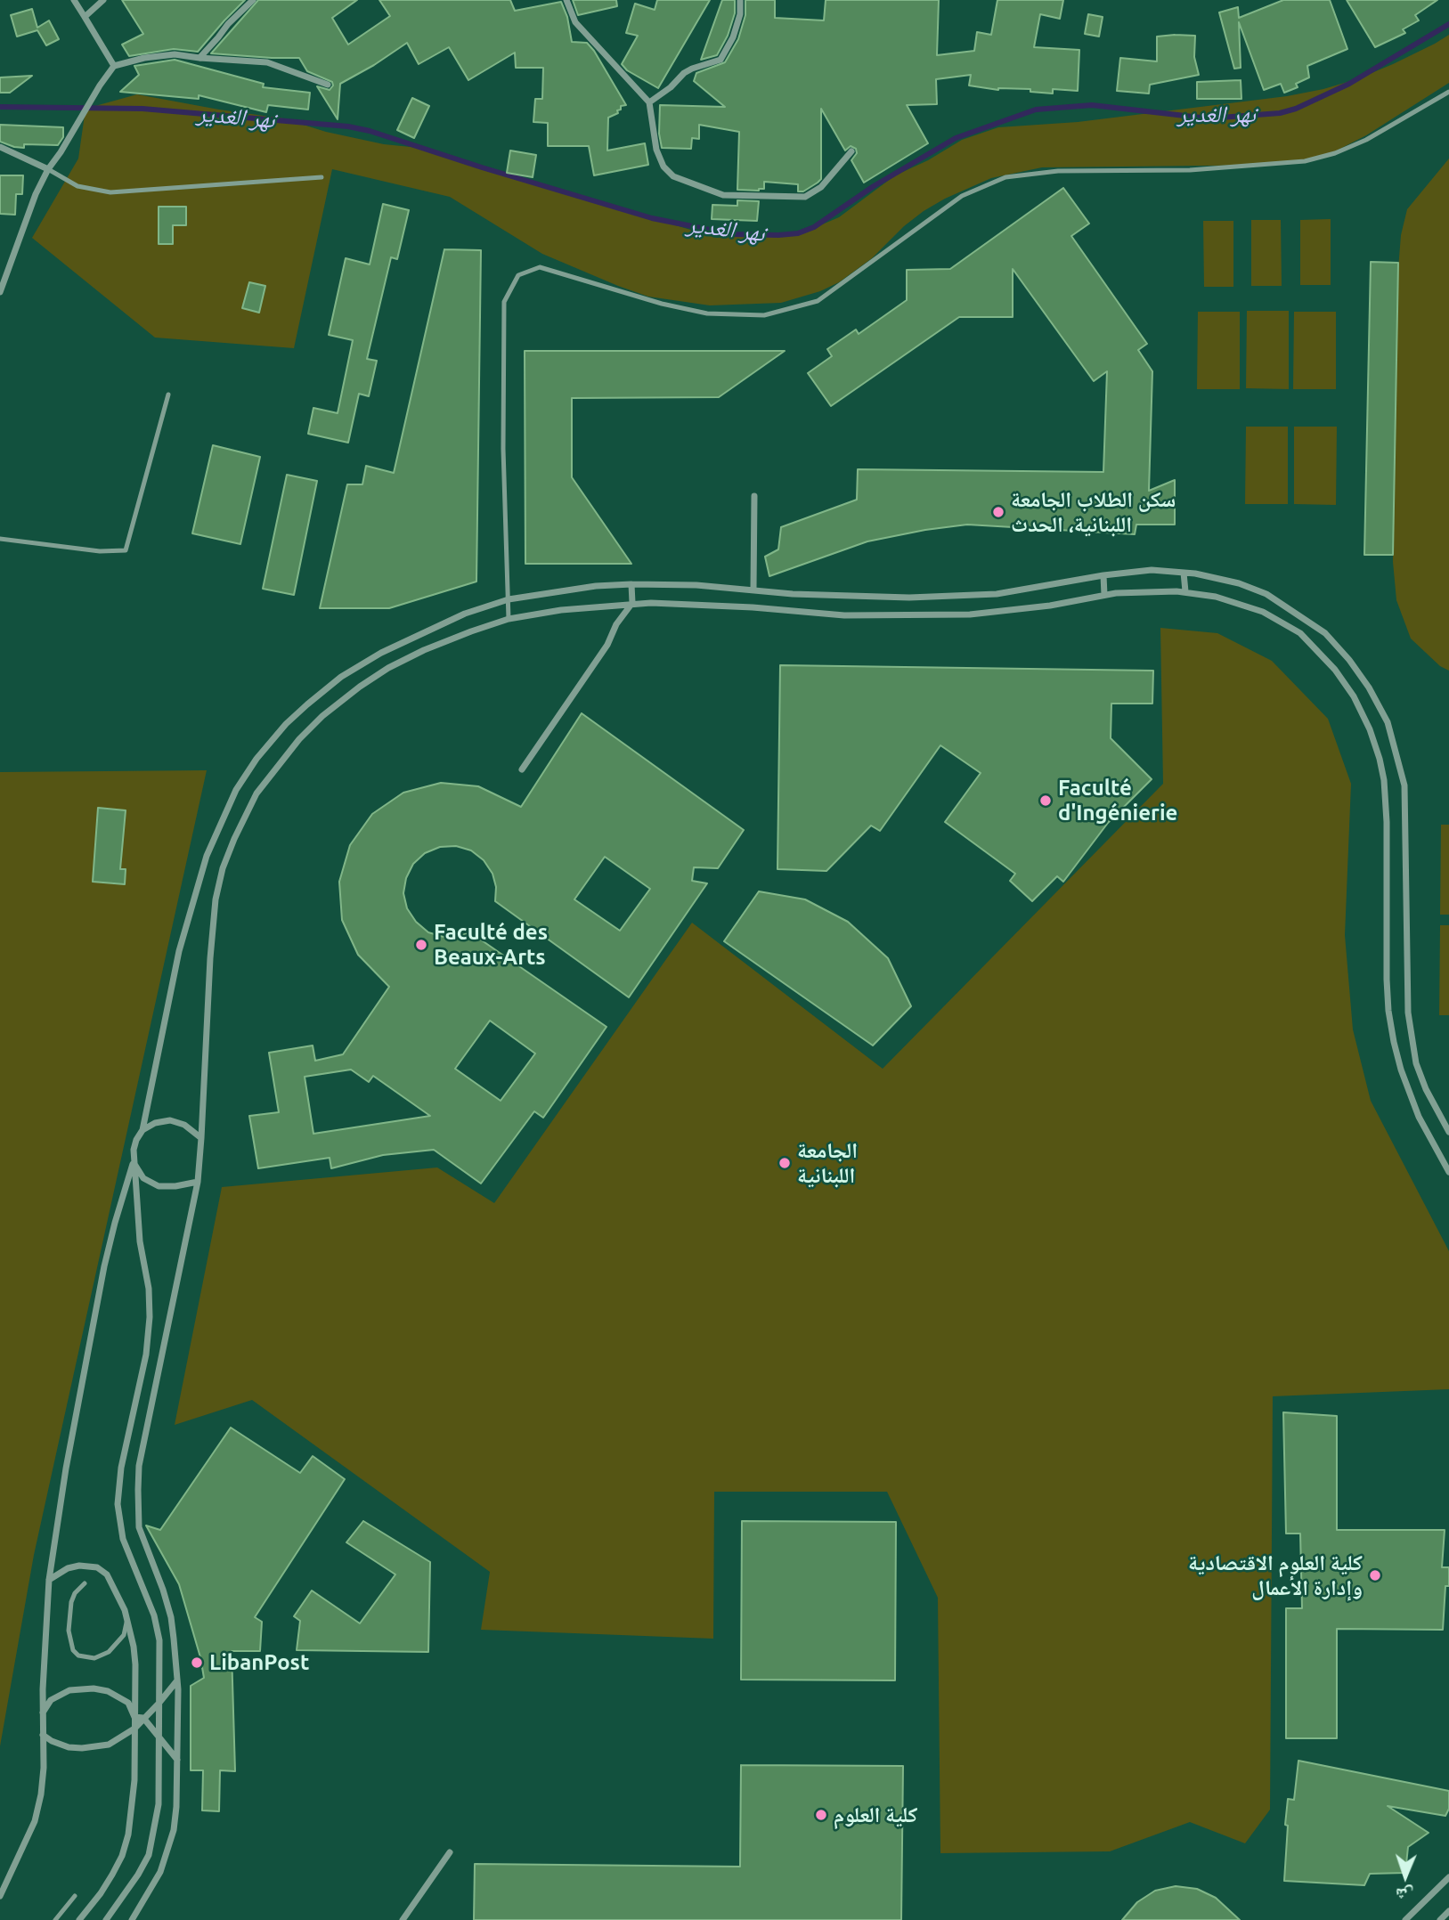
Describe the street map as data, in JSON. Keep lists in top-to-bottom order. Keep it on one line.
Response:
{"water":["نهر الغدير"],"places":["سكن الطلاب الجامعة اللبنانية، الحدث","Faculté d'Ingénierie","Faculté des Beaux-Arts","الجامعة اللبنانية","كلية العلوم الاقتصادية وإدارة الأعمال","LibanPost","كلية العلوم"],"north":"bottom"}
